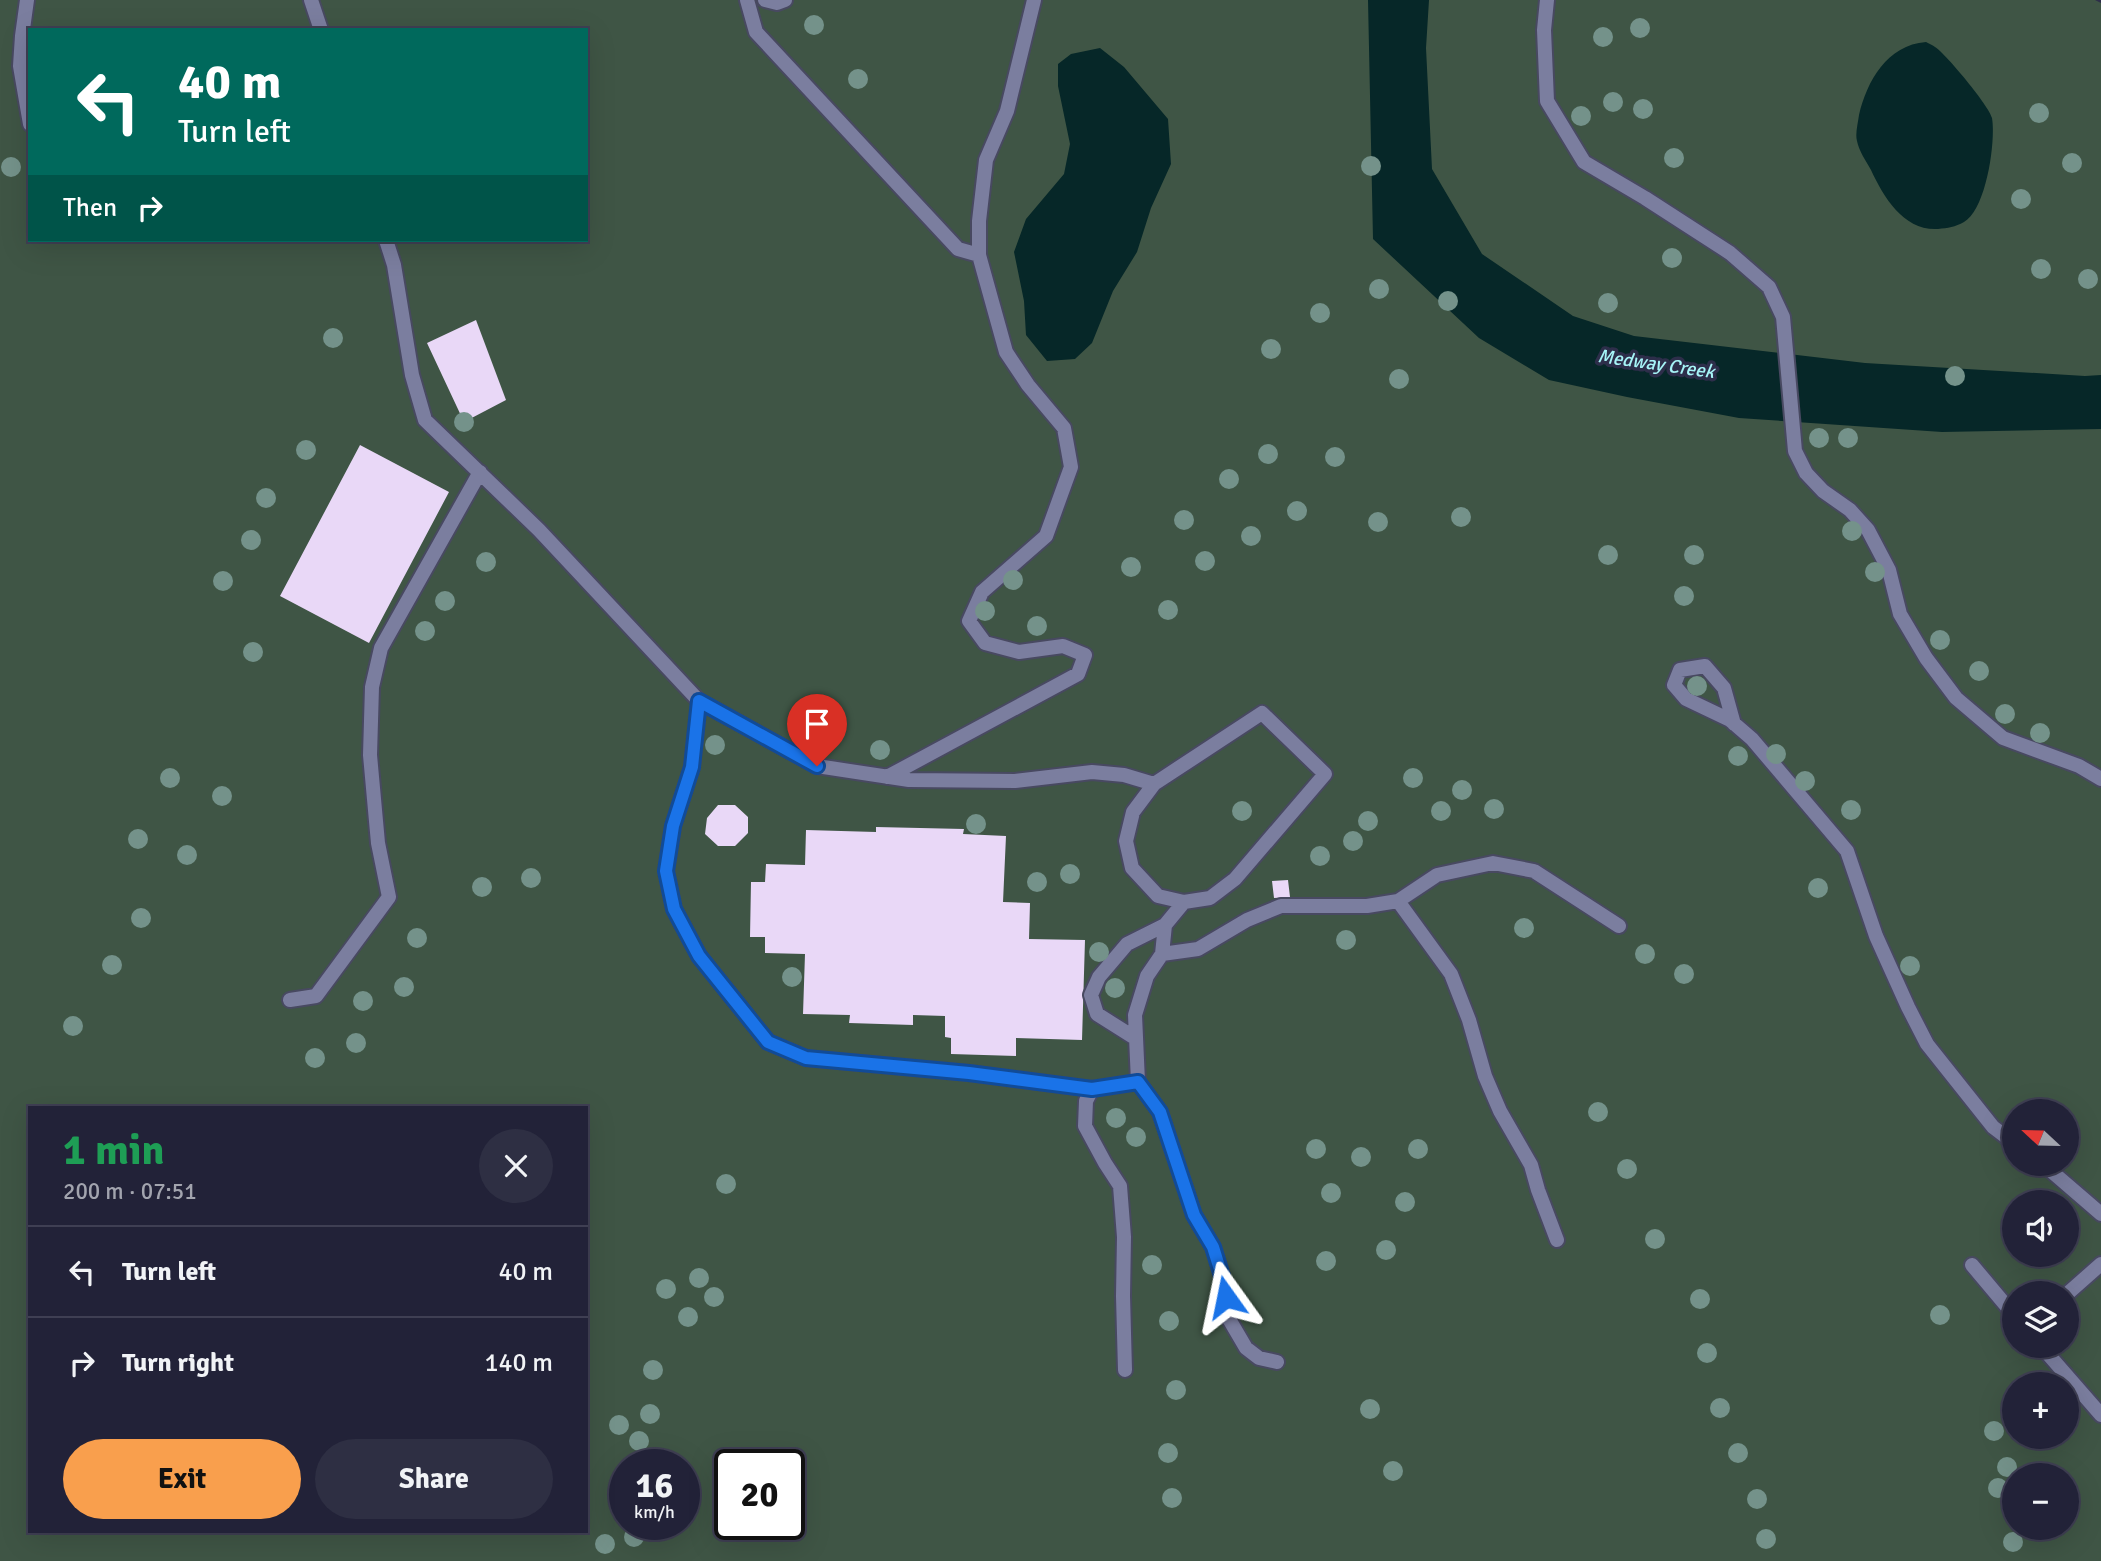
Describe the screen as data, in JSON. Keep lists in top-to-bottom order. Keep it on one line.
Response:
{"water":["Medway Creek"],"north":"left","page":{"turn":["40 m","Turn left"],"then":"Then","map_buttons":["+","−"],"heading":["1 min","200 m · 07:51"],"list":[{"name":"Turn left","value":"40 m"},{"name":"Turn right","value":"140 m"}],"buttons":["Exit","Share"],"speed":"16 km/h","limit":"20"}}
